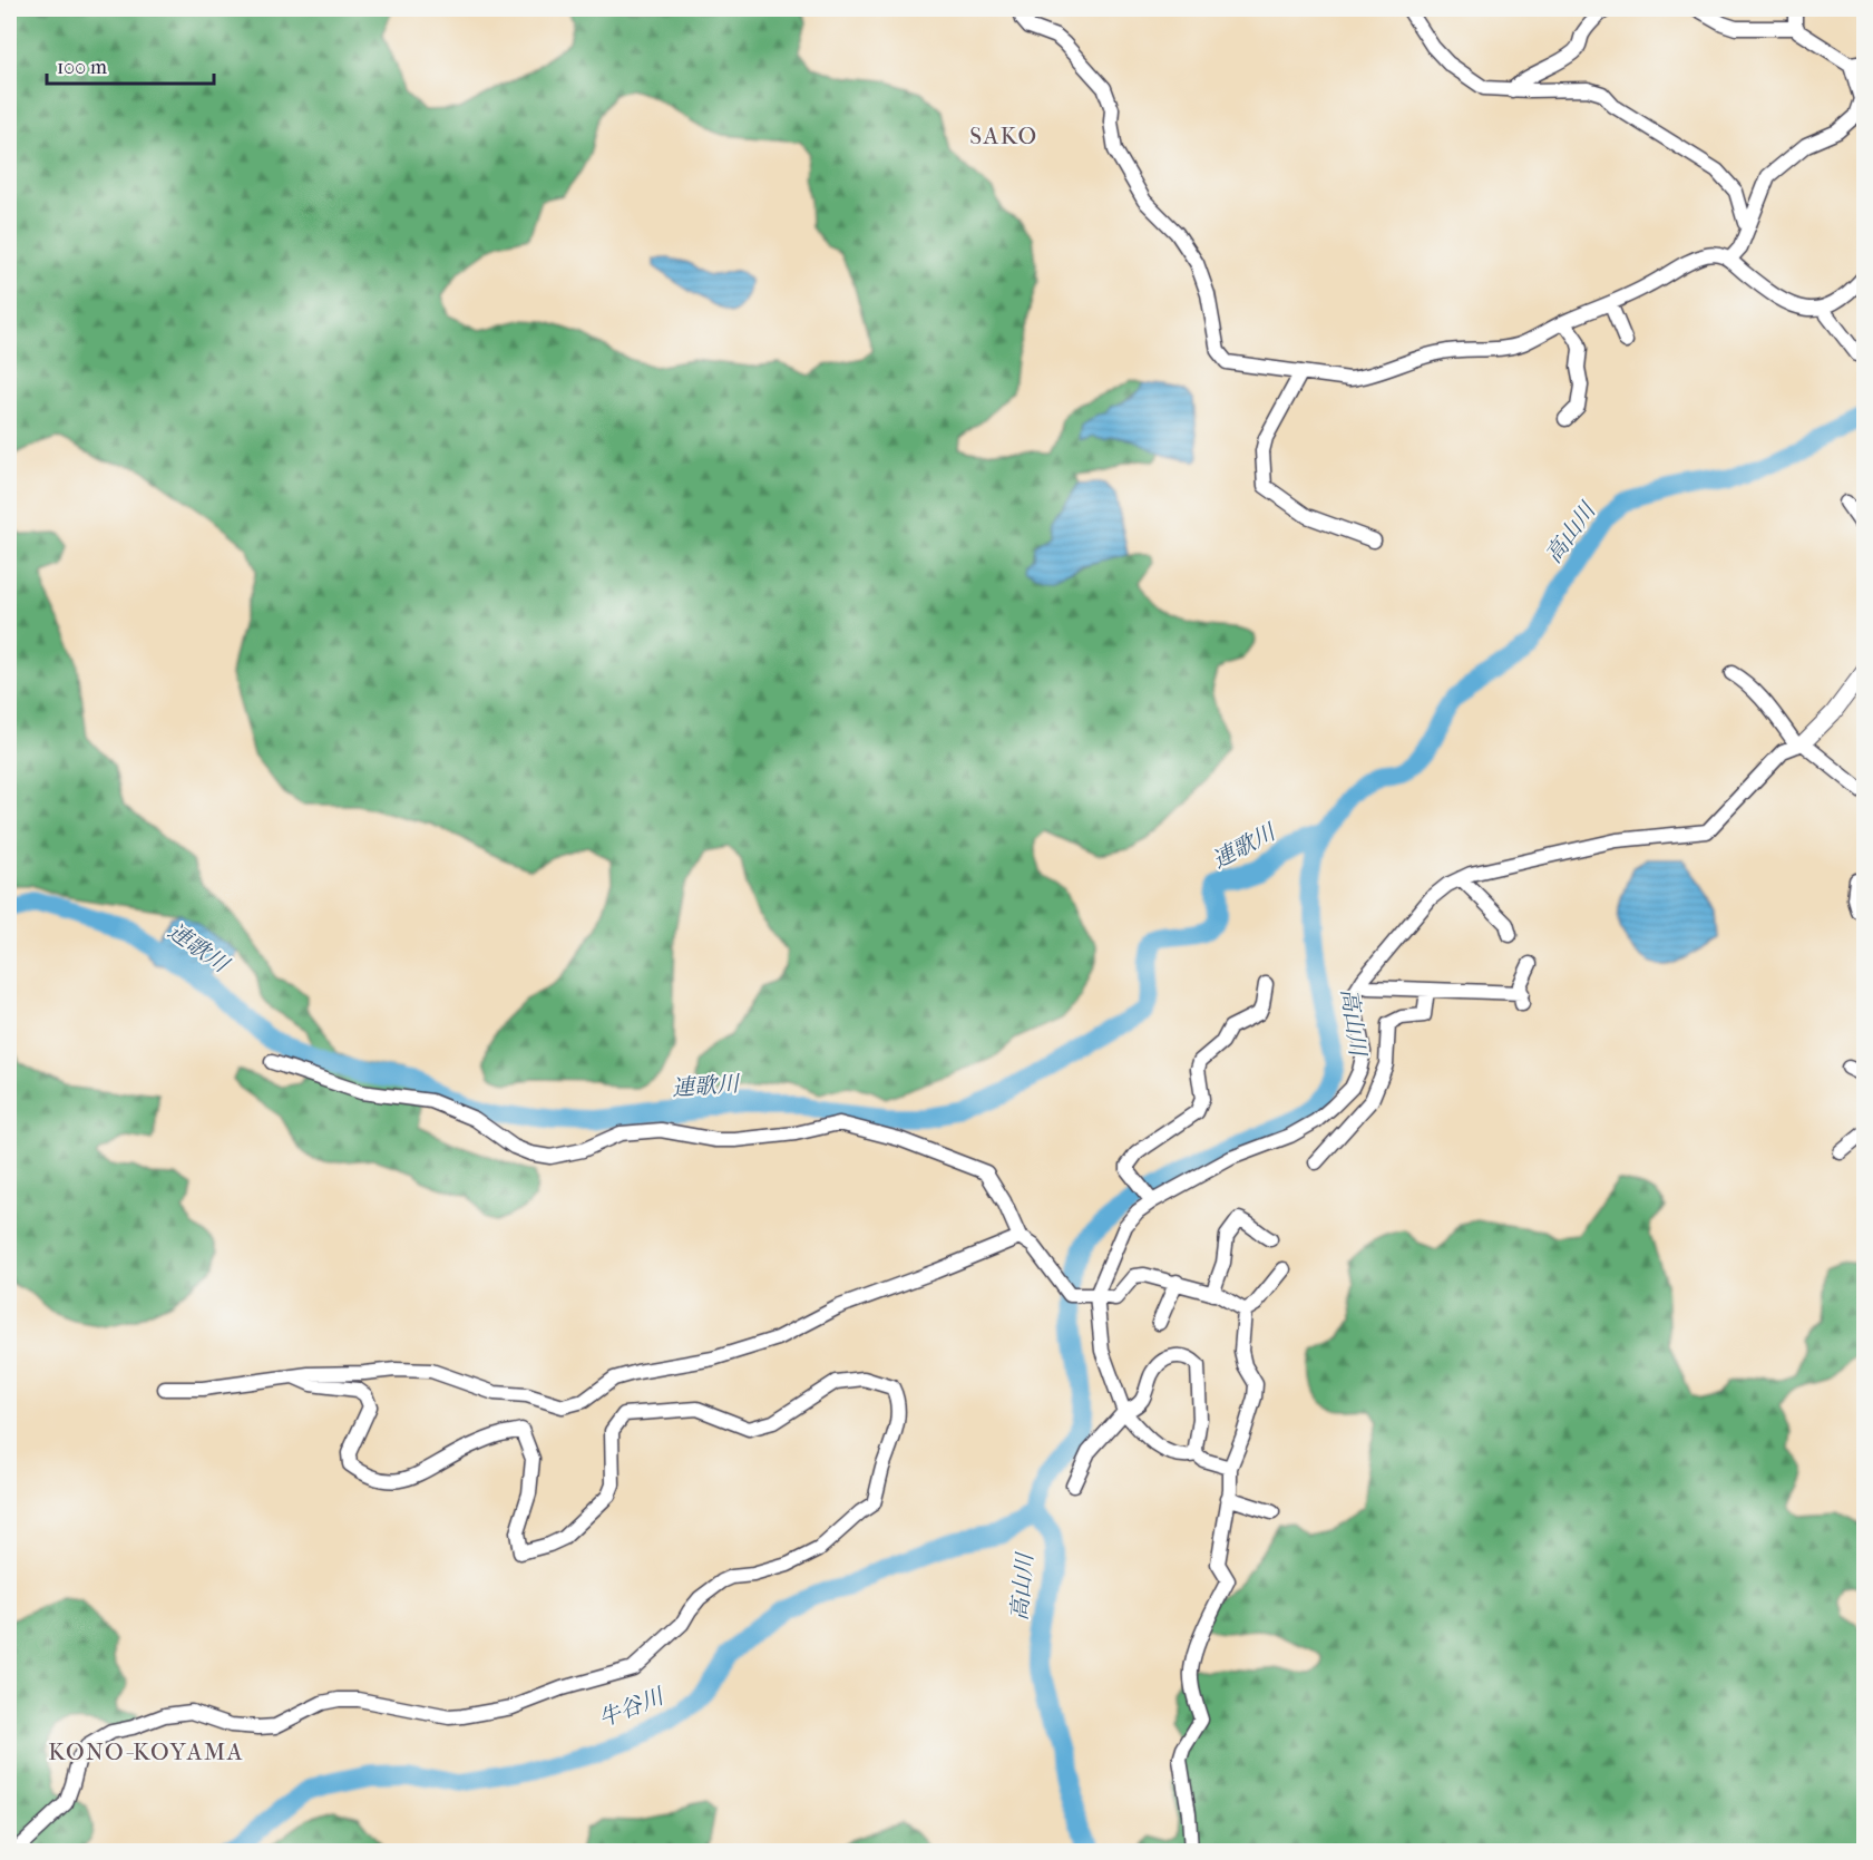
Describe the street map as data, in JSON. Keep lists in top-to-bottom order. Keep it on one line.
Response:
{"districts":["SAKO","KONO-KOYAMA"],"water":["高山川","連歌川","牛谷川"],"scale_bar":"100 m"}
